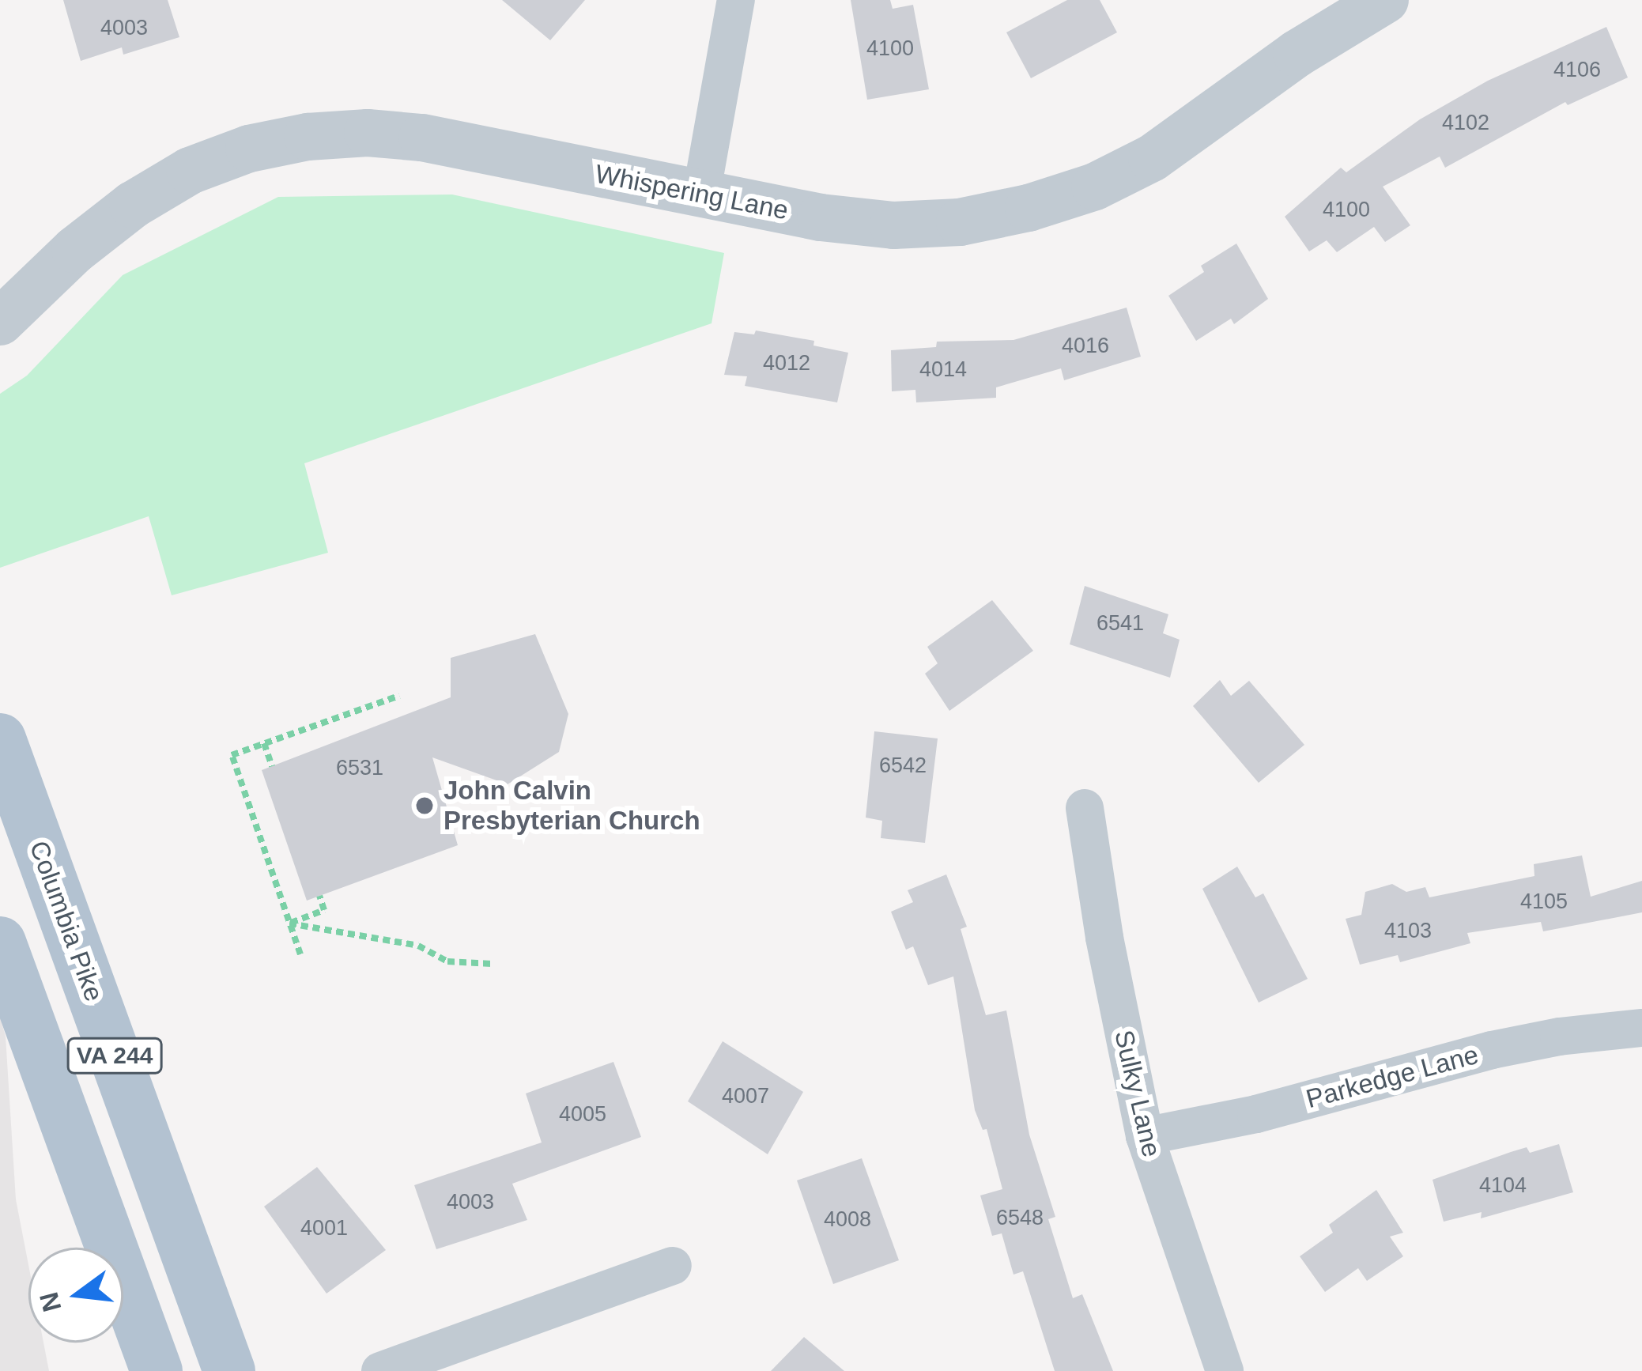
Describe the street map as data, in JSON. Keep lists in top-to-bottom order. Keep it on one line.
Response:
{"streets":{"main road":["Columbia Pike","VA 244"],"street":["Whispering Lane","Parkedge Lane","Sulky Lane"]},"crossings":[["Parkedge Lane","Sulky Lane"]],"places":["John Calvin Presbyterian Church"],"house_numbers":["4003","4100","4106","4102","4100","4016","4012","4014","6541","6542","6531","4105","4103","4007","4005","4104","4003","6548","4008","4001"],"north":"left"}
